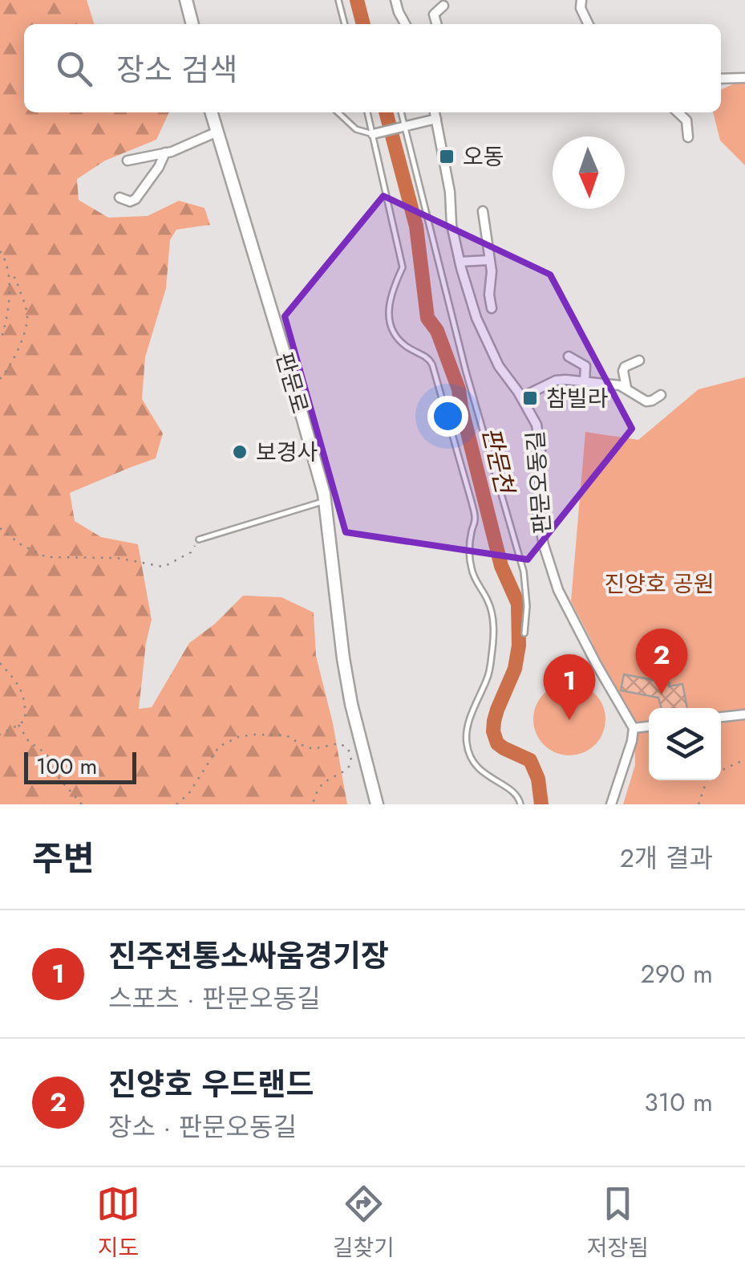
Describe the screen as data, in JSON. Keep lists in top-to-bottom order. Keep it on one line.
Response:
{"streets":{"street":["판문로","판문오동길"]},"water":["판문천"],"parks":["진양호 공원"],"places":{"transit":["오동","참빌라"],"other":["보경사"]},"scale_bar":"100 m","north":"bottom","page":{"search":"장소 검색","pins":["2","1"],"scale":"100 m","heading":["주변","2개 결과"],"list":[{"mark":"1","name":"진주전통소싸움경기장","note":"스포츠 · 판문오동길","value":"290 m"},{"mark":"2","name":"진양호 우드랜드","note":"장소 · 판문오동길","value":"310 m"}],"nav":["지도","길찾기","저장됨"]}}
